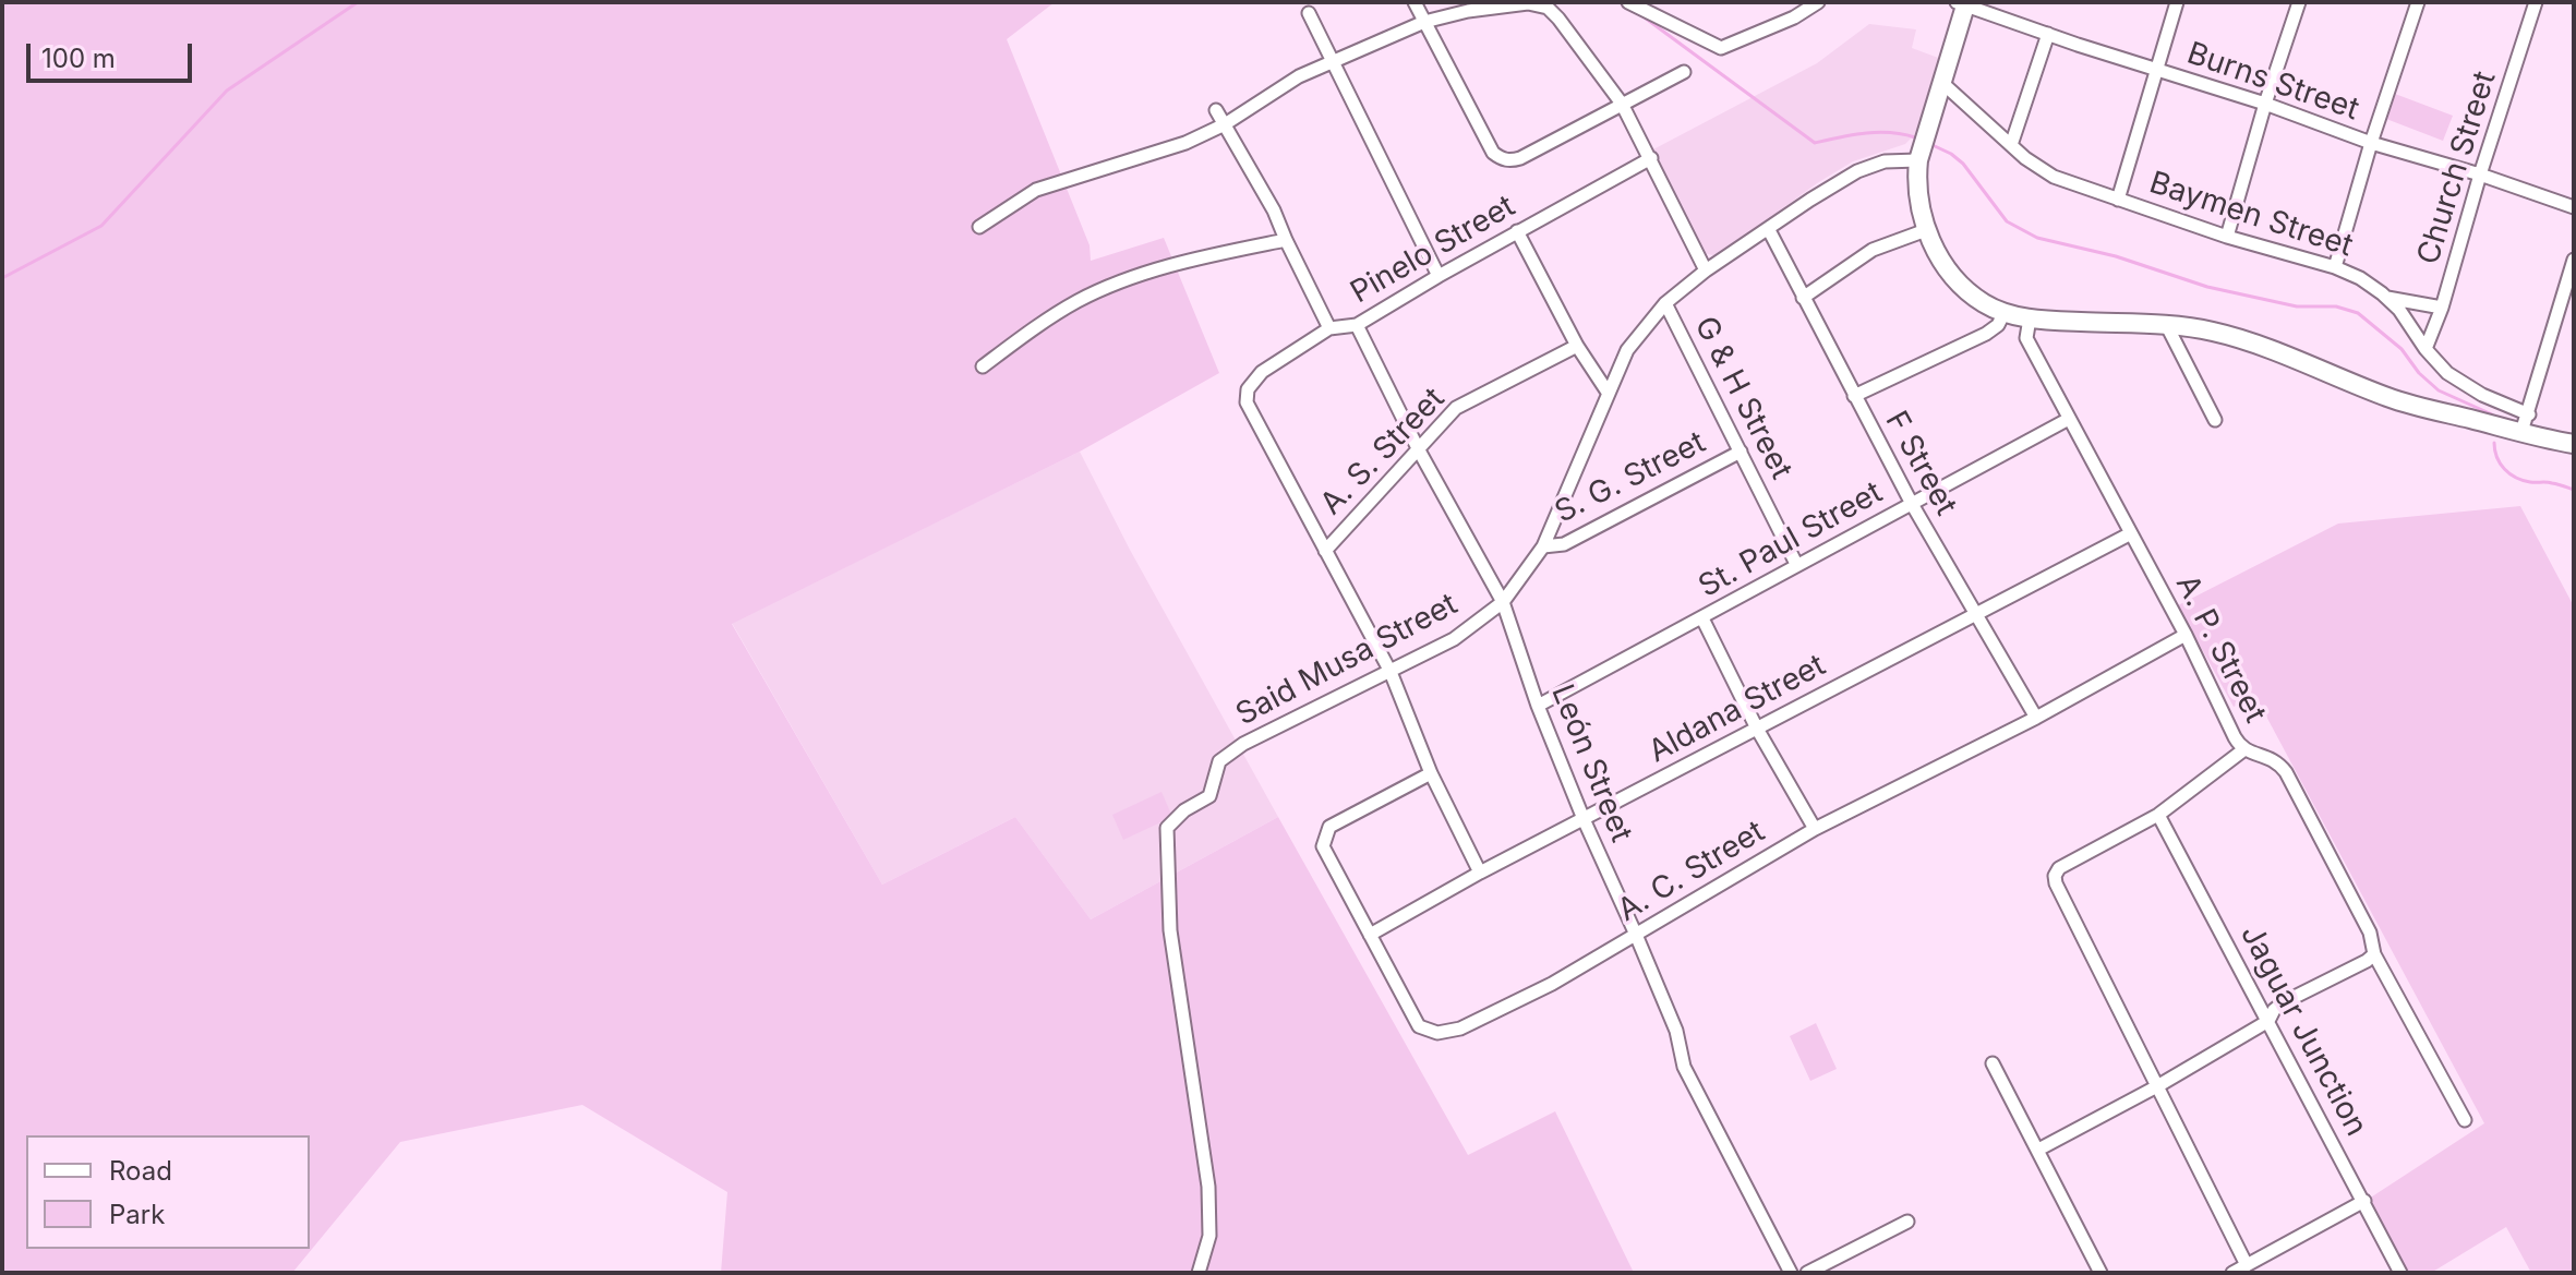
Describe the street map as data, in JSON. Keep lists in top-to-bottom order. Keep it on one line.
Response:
{"streets":{"street":["Burns Street","Church Street","Baymen Street","Pinelo Street","G & H Street","A. S. Street","F Street","S. G. Street","St. Paul Street","A. P. Street","Said Musa Street","Aldana Street","León Street","A. C. Street","Jaguar Junction"]},"crossings":[["Burns Street","Church Street"],["Church Street","Baymen Street"],["Pinelo Street","A. S. Street"],["Pinelo Street","León Street"],["G & H Street","S. G. Street"],["G & H Street","St. Paul Street"],["G & H Street","Said Musa Street"],["A. S. Street","León Street"],["F Street","St. Paul Street"],["F Street","Said Musa Street"],["F Street","Aldana Street"],["F Street","A. C. Street"],["S. G. Street","Said Musa Street"],["St. Paul Street","A. P. Street"],["St. Paul Street","León Street"],["A. P. Street","Aldana Street"],["A. P. Street","A. C. Street"],["Said Musa Street","León Street"],["Aldana Street","León Street"],["Aldana Street","A. C. Street"],["León Street","A. C. Street"]],"legend":["Road","Park"],"scale_bar":"100 m"}
